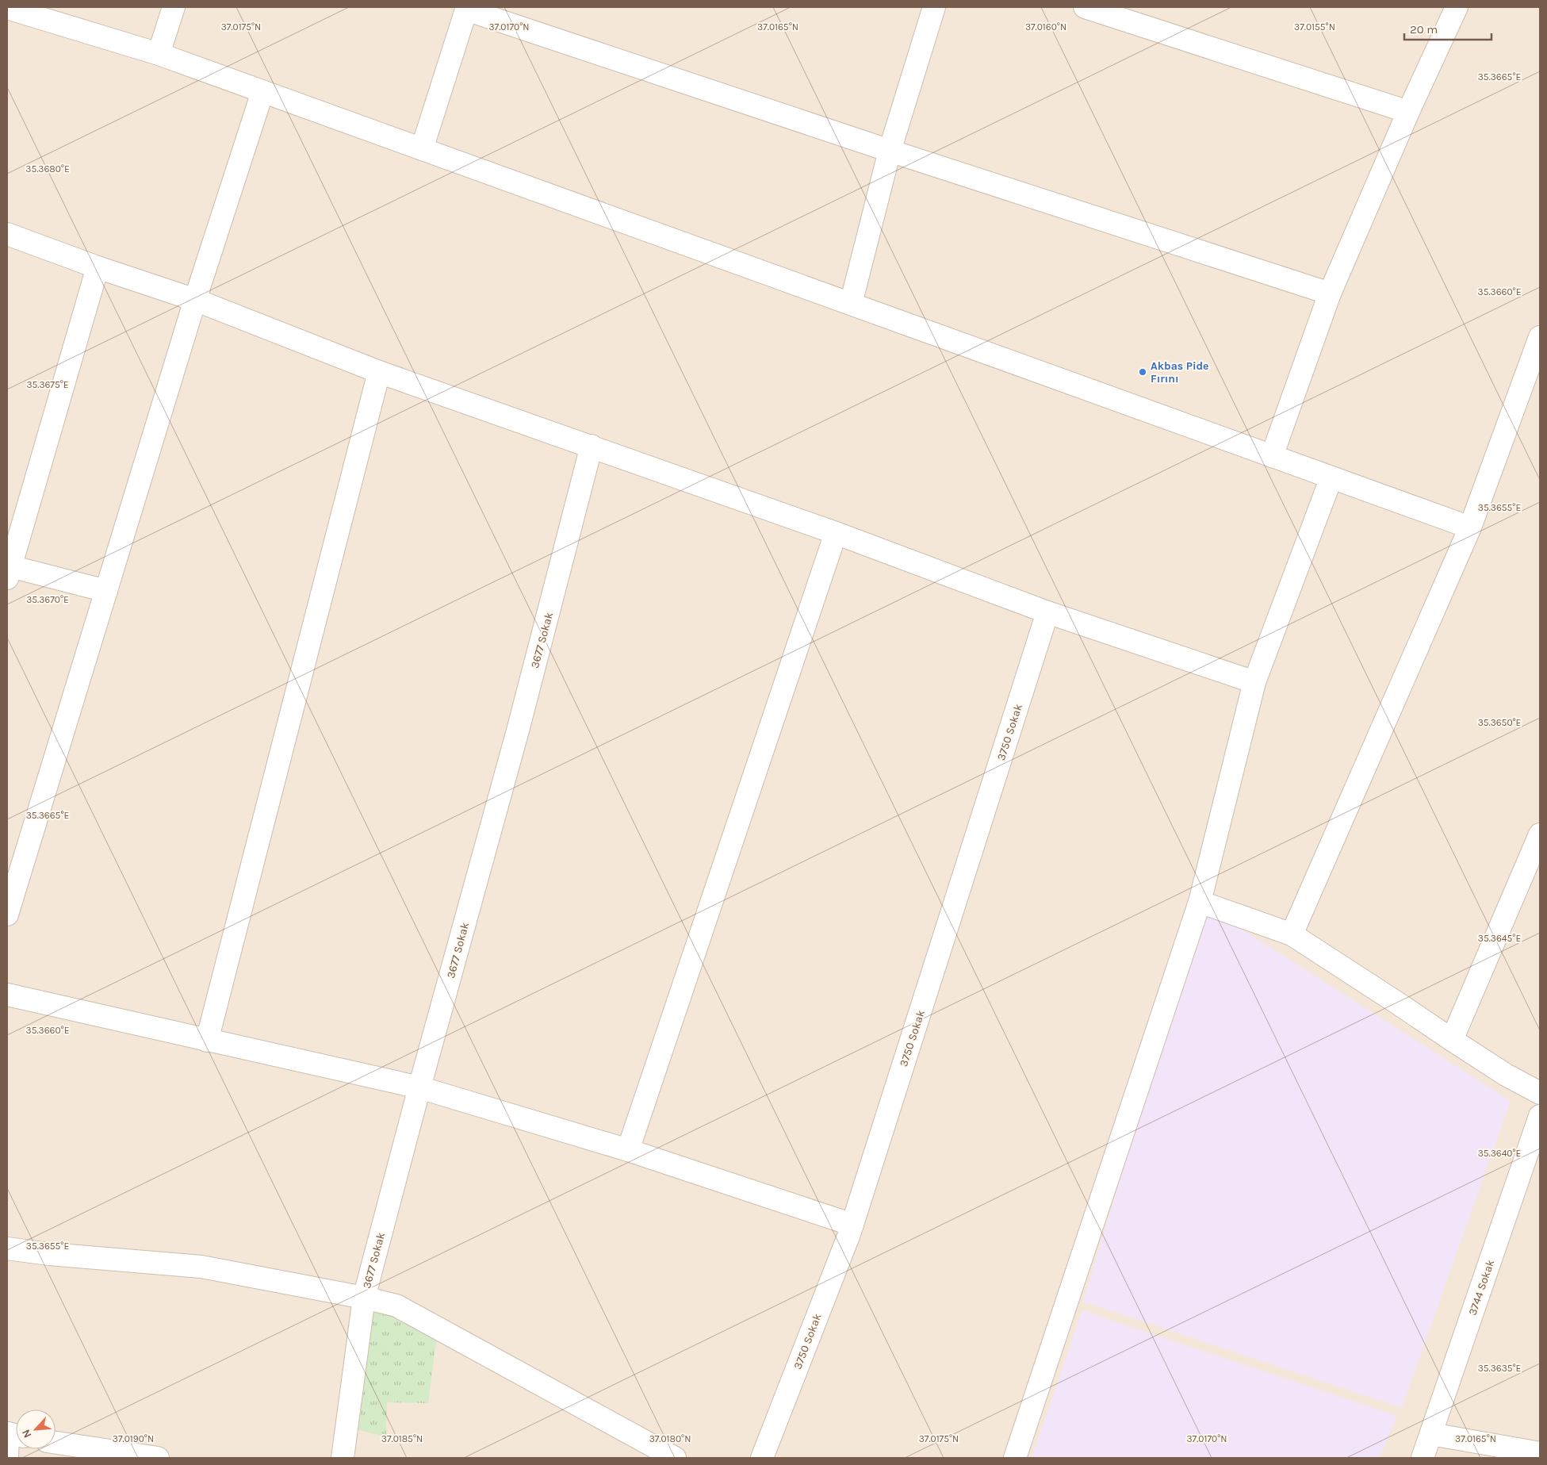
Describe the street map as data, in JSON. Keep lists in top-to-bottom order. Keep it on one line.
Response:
{"streets":{"street":["3677 Sokak","3750 Sokak","3744 Sokak"]},"places":["Akbas Pide Fırını"],"scale_bar":"20 m","north":"bottom left","coordinates":["37.0175°N","37.0170°N","37.0165°N","37.0160°N","37.0155°N","35.3665°E","35.3680°E","35.3660°E","35.3675°E","35.3655°E","35.3670°E","35.3650°E","35.3645°E","35.3640°E","35.3635°E","37.0190°N","37.0185°N","37.0180°N"]}
